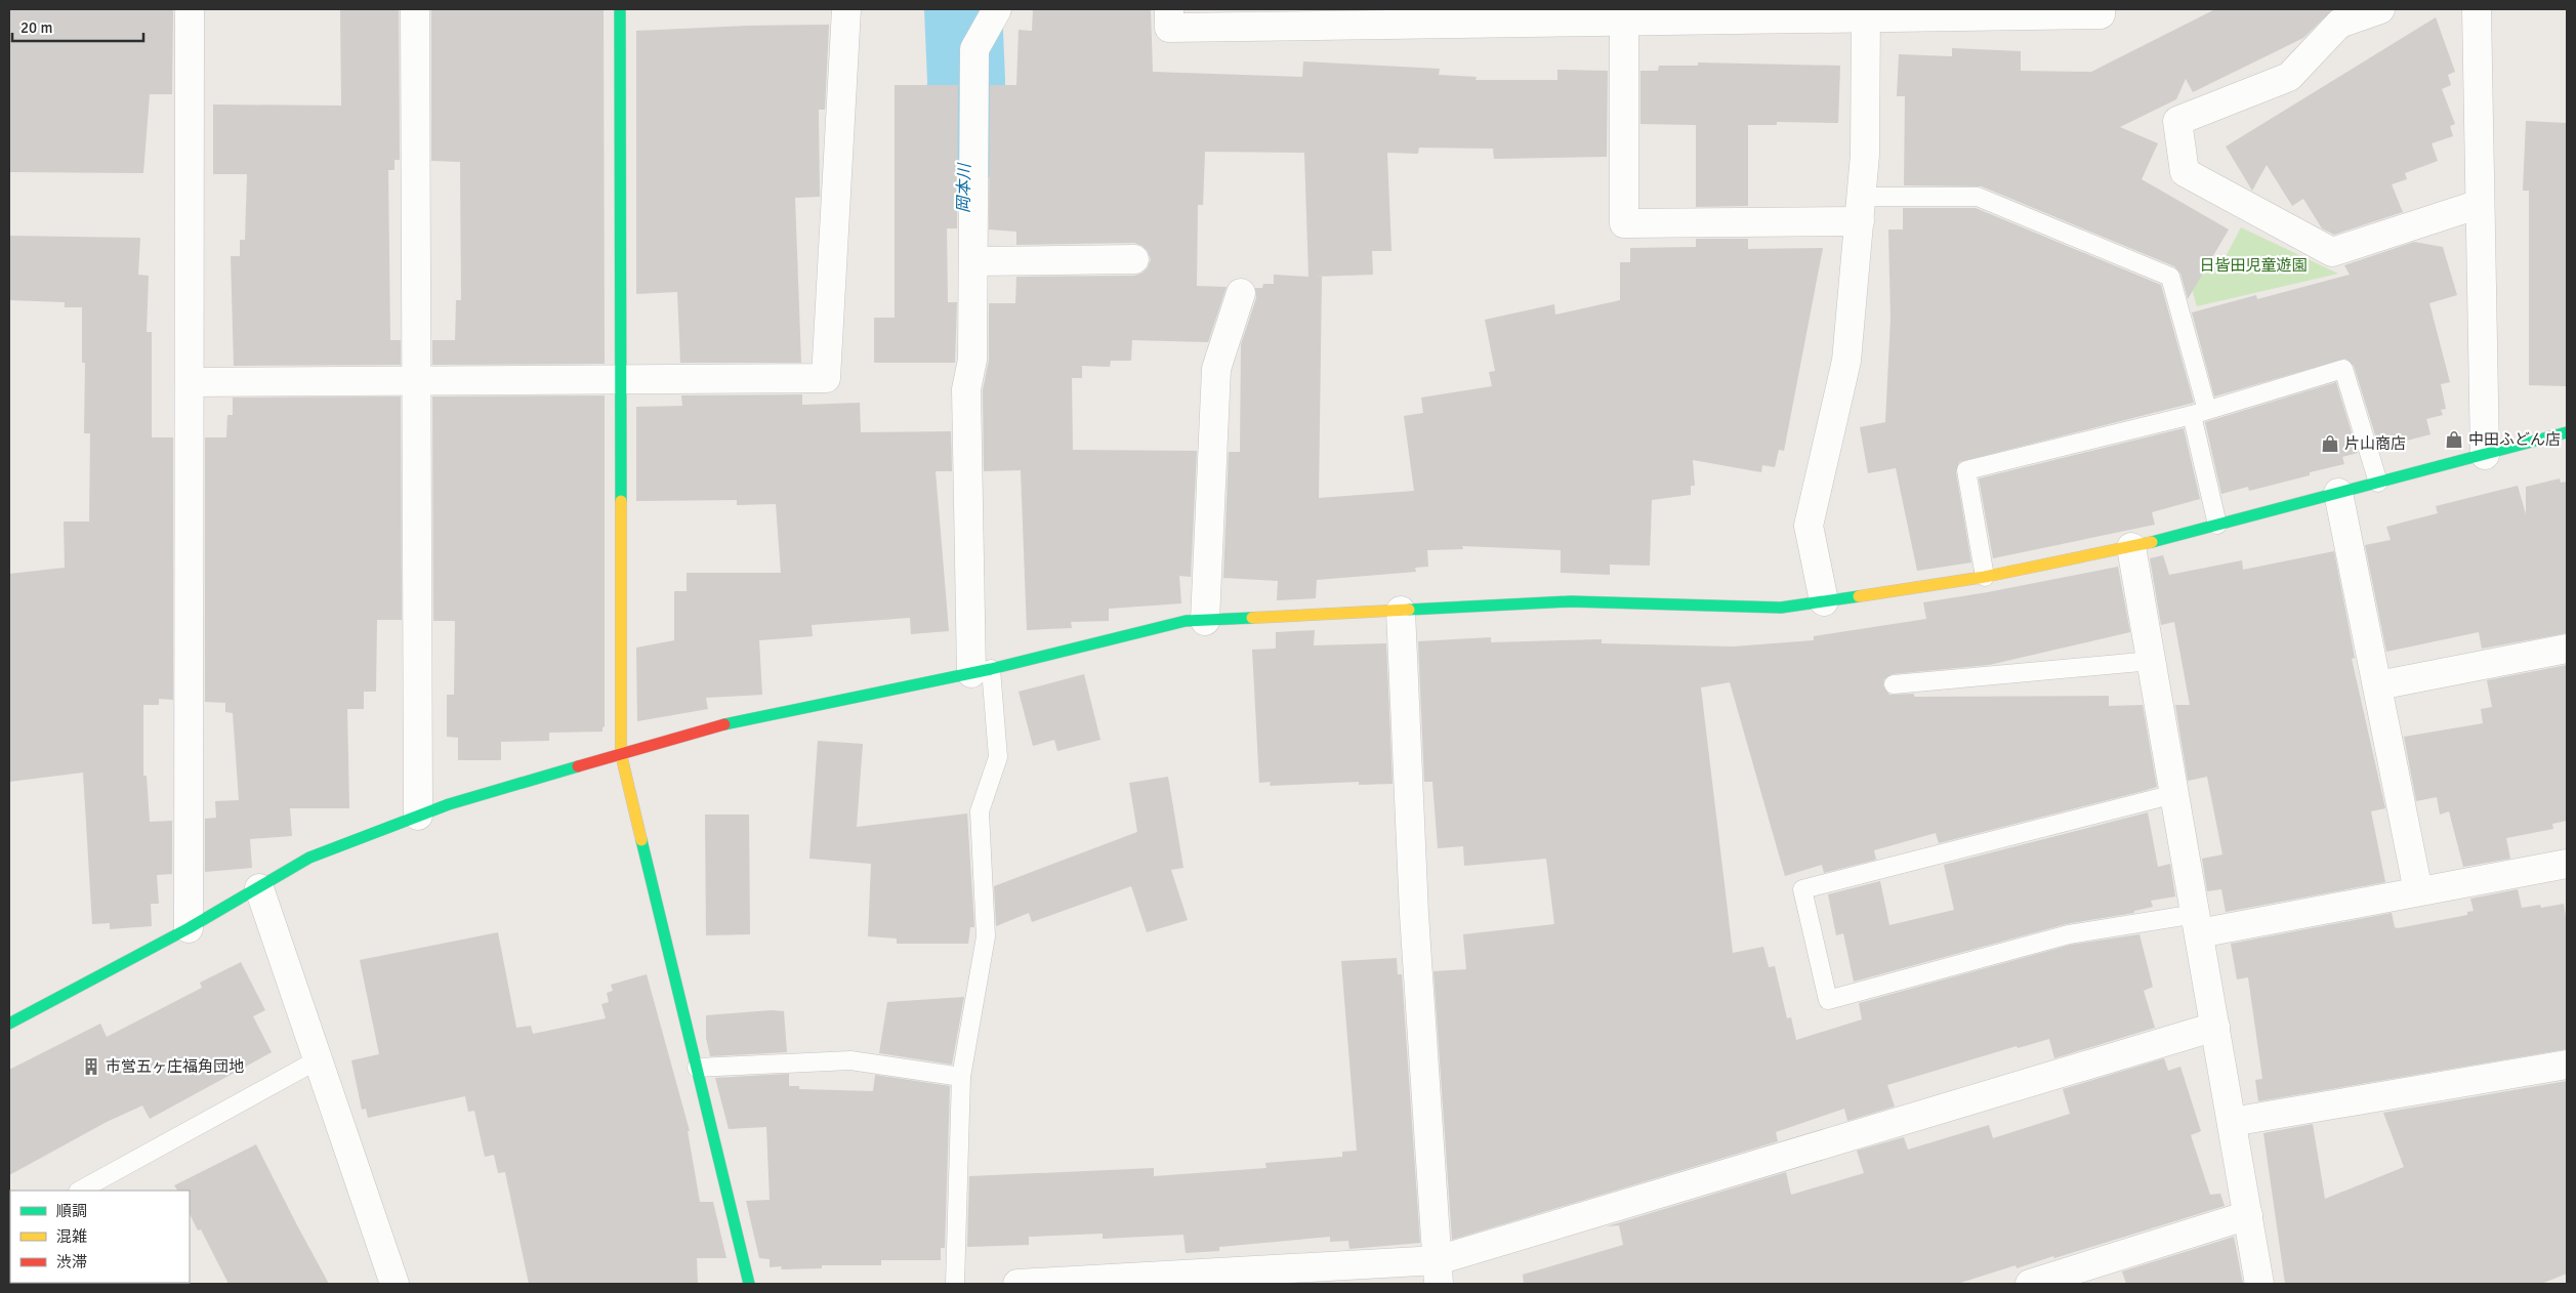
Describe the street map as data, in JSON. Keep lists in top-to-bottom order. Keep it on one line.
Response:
{"water":["岡本川"],"parks":["日皆田児童遊園"],"places":{"shop":["中田ふどん店","片山商店"],"building":["市営五ヶ庄福角団地"]},"legend":["順調","混雑","渋滞"],"scale_bar":"20 m"}
